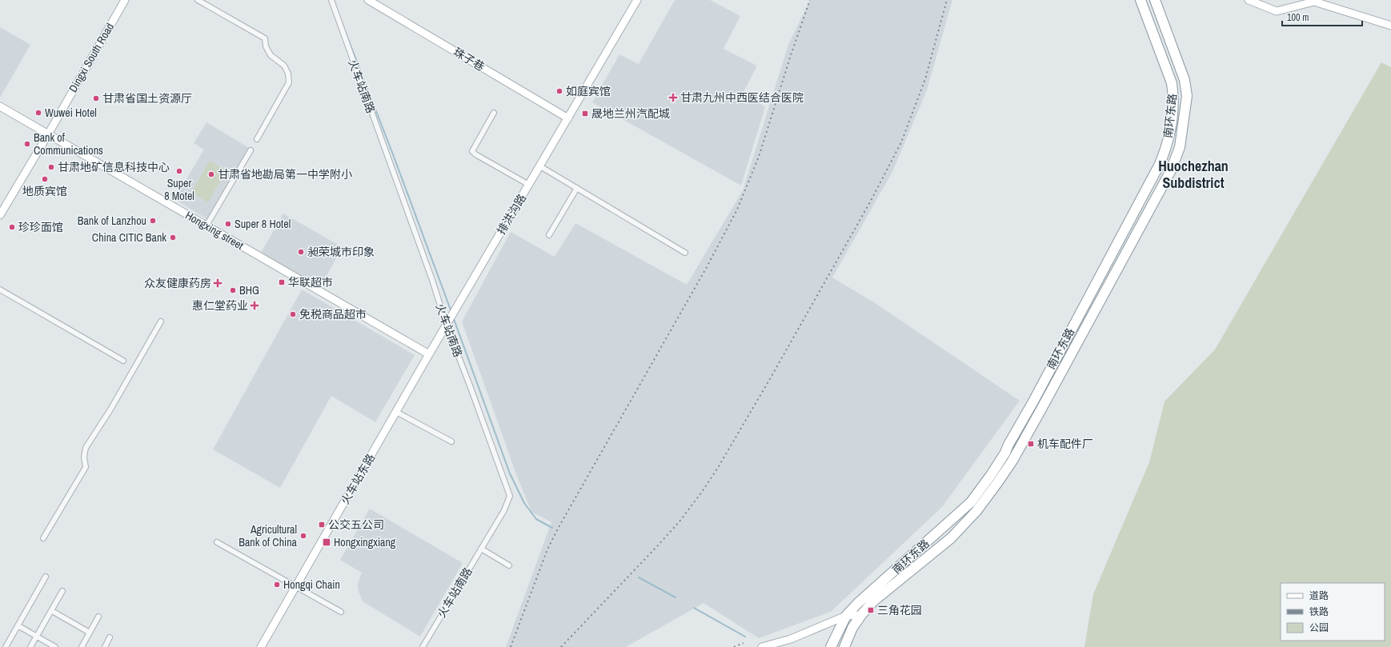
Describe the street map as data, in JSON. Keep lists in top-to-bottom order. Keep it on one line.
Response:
{"streets":{"highway":["南环东路"],"main road":["Dingxi South Road","珠子巷","排洪沟路","Hongxing street","火车站东路"],"street":["火车站南路"]},"crossings":[["Dingxi South Road","Hongxing street"],["珠子巷","排洪沟路"],["火车站南路","火车站东路"],["排洪沟路","火车站东路"],["Hongxing street","火车站东路"]],"districts":["Huochezhan Subdistrict"],"places":{"other":["如庭宾馆","甘肃省国土资源厅","Wuwei Hotel","Bank of Communications","甘肃地矿信息科技中心","Super 8 Motel","甘肃省地勘局第一中学附小","地质宾馆","Bank of Lanzhou","Super 8 Hotel","珍珍面馆","China CITIC Bank","昶荣城市印象","BHG","免税商品超市","Agricultural Bank of China","Hongqi Chain"],"health":["甘肃九州中西医结合医院","众友健康药房","惠仁堂药业"],"transit":["晟地兰州汽配城","华联超市","机车配件厂","公交五公司","Hongxingxiang","三角花园"]},"legend":["道路","铁路","公园"],"scale_bar":"100 m"}
